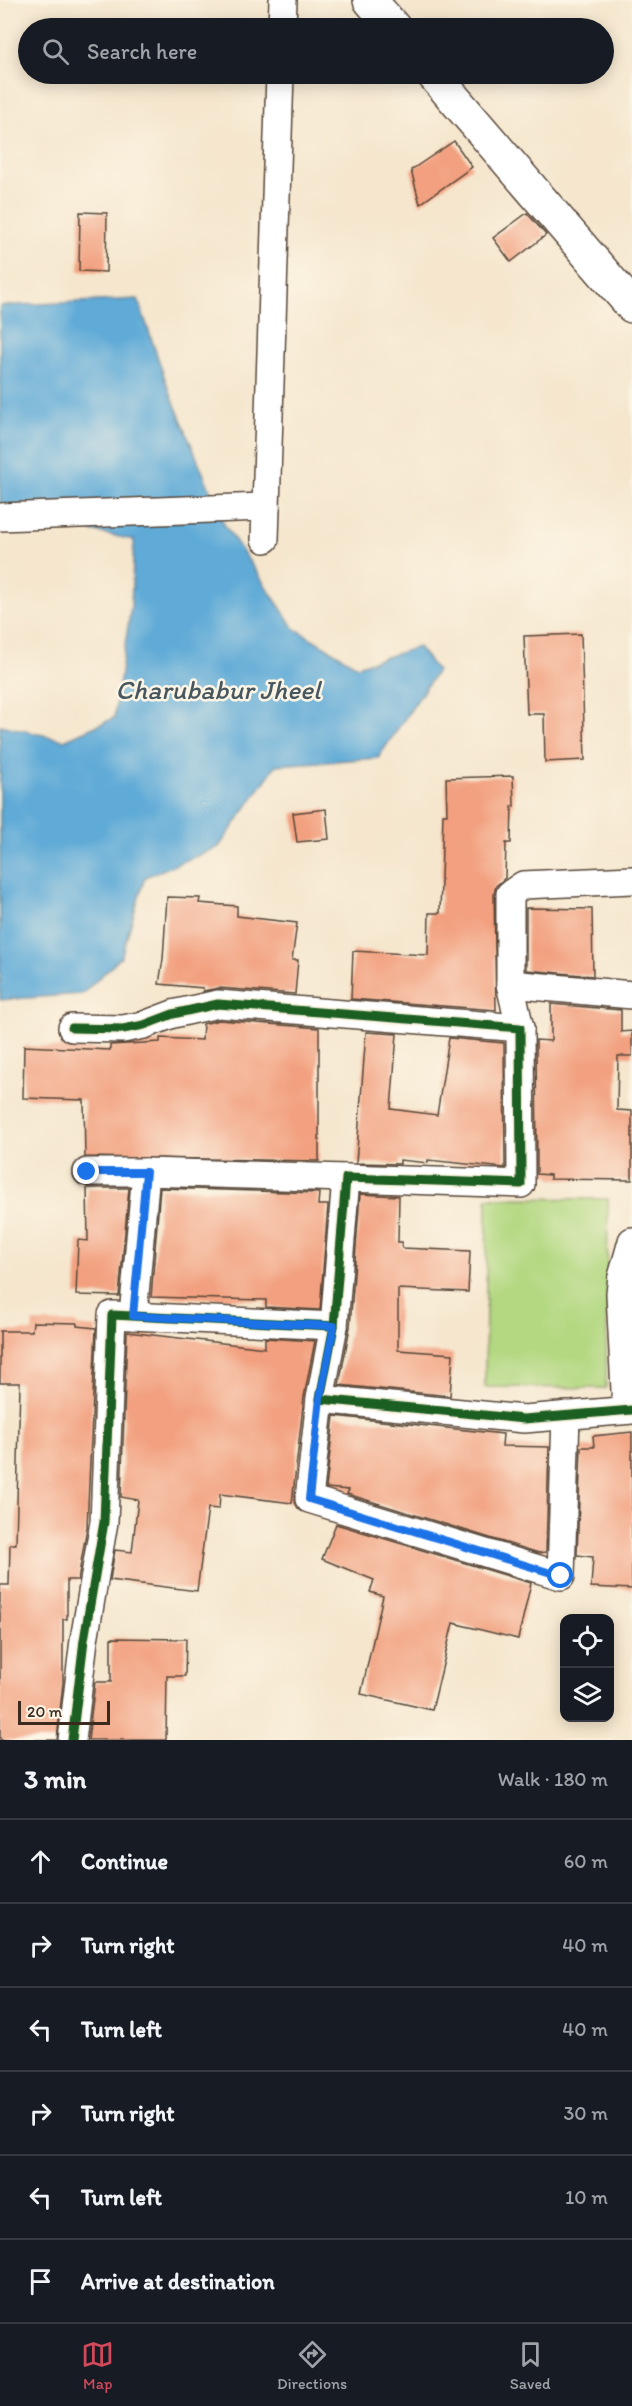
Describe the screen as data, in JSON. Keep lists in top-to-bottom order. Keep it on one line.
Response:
{"water":["Charubabur Jheel"],"scale_bar":"20 m","page":{"search":"Search here","scale":"20 m","heading":["3 min","Walk · 180 m"],"list":[["Continue","60 m"],["Turn right","40 m"],["Turn left","40 m"],["Turn right","30 m"],["Turn left","10 m"],"Arrive at destination"],"nav":["Map","Directions","Saved"]}}
